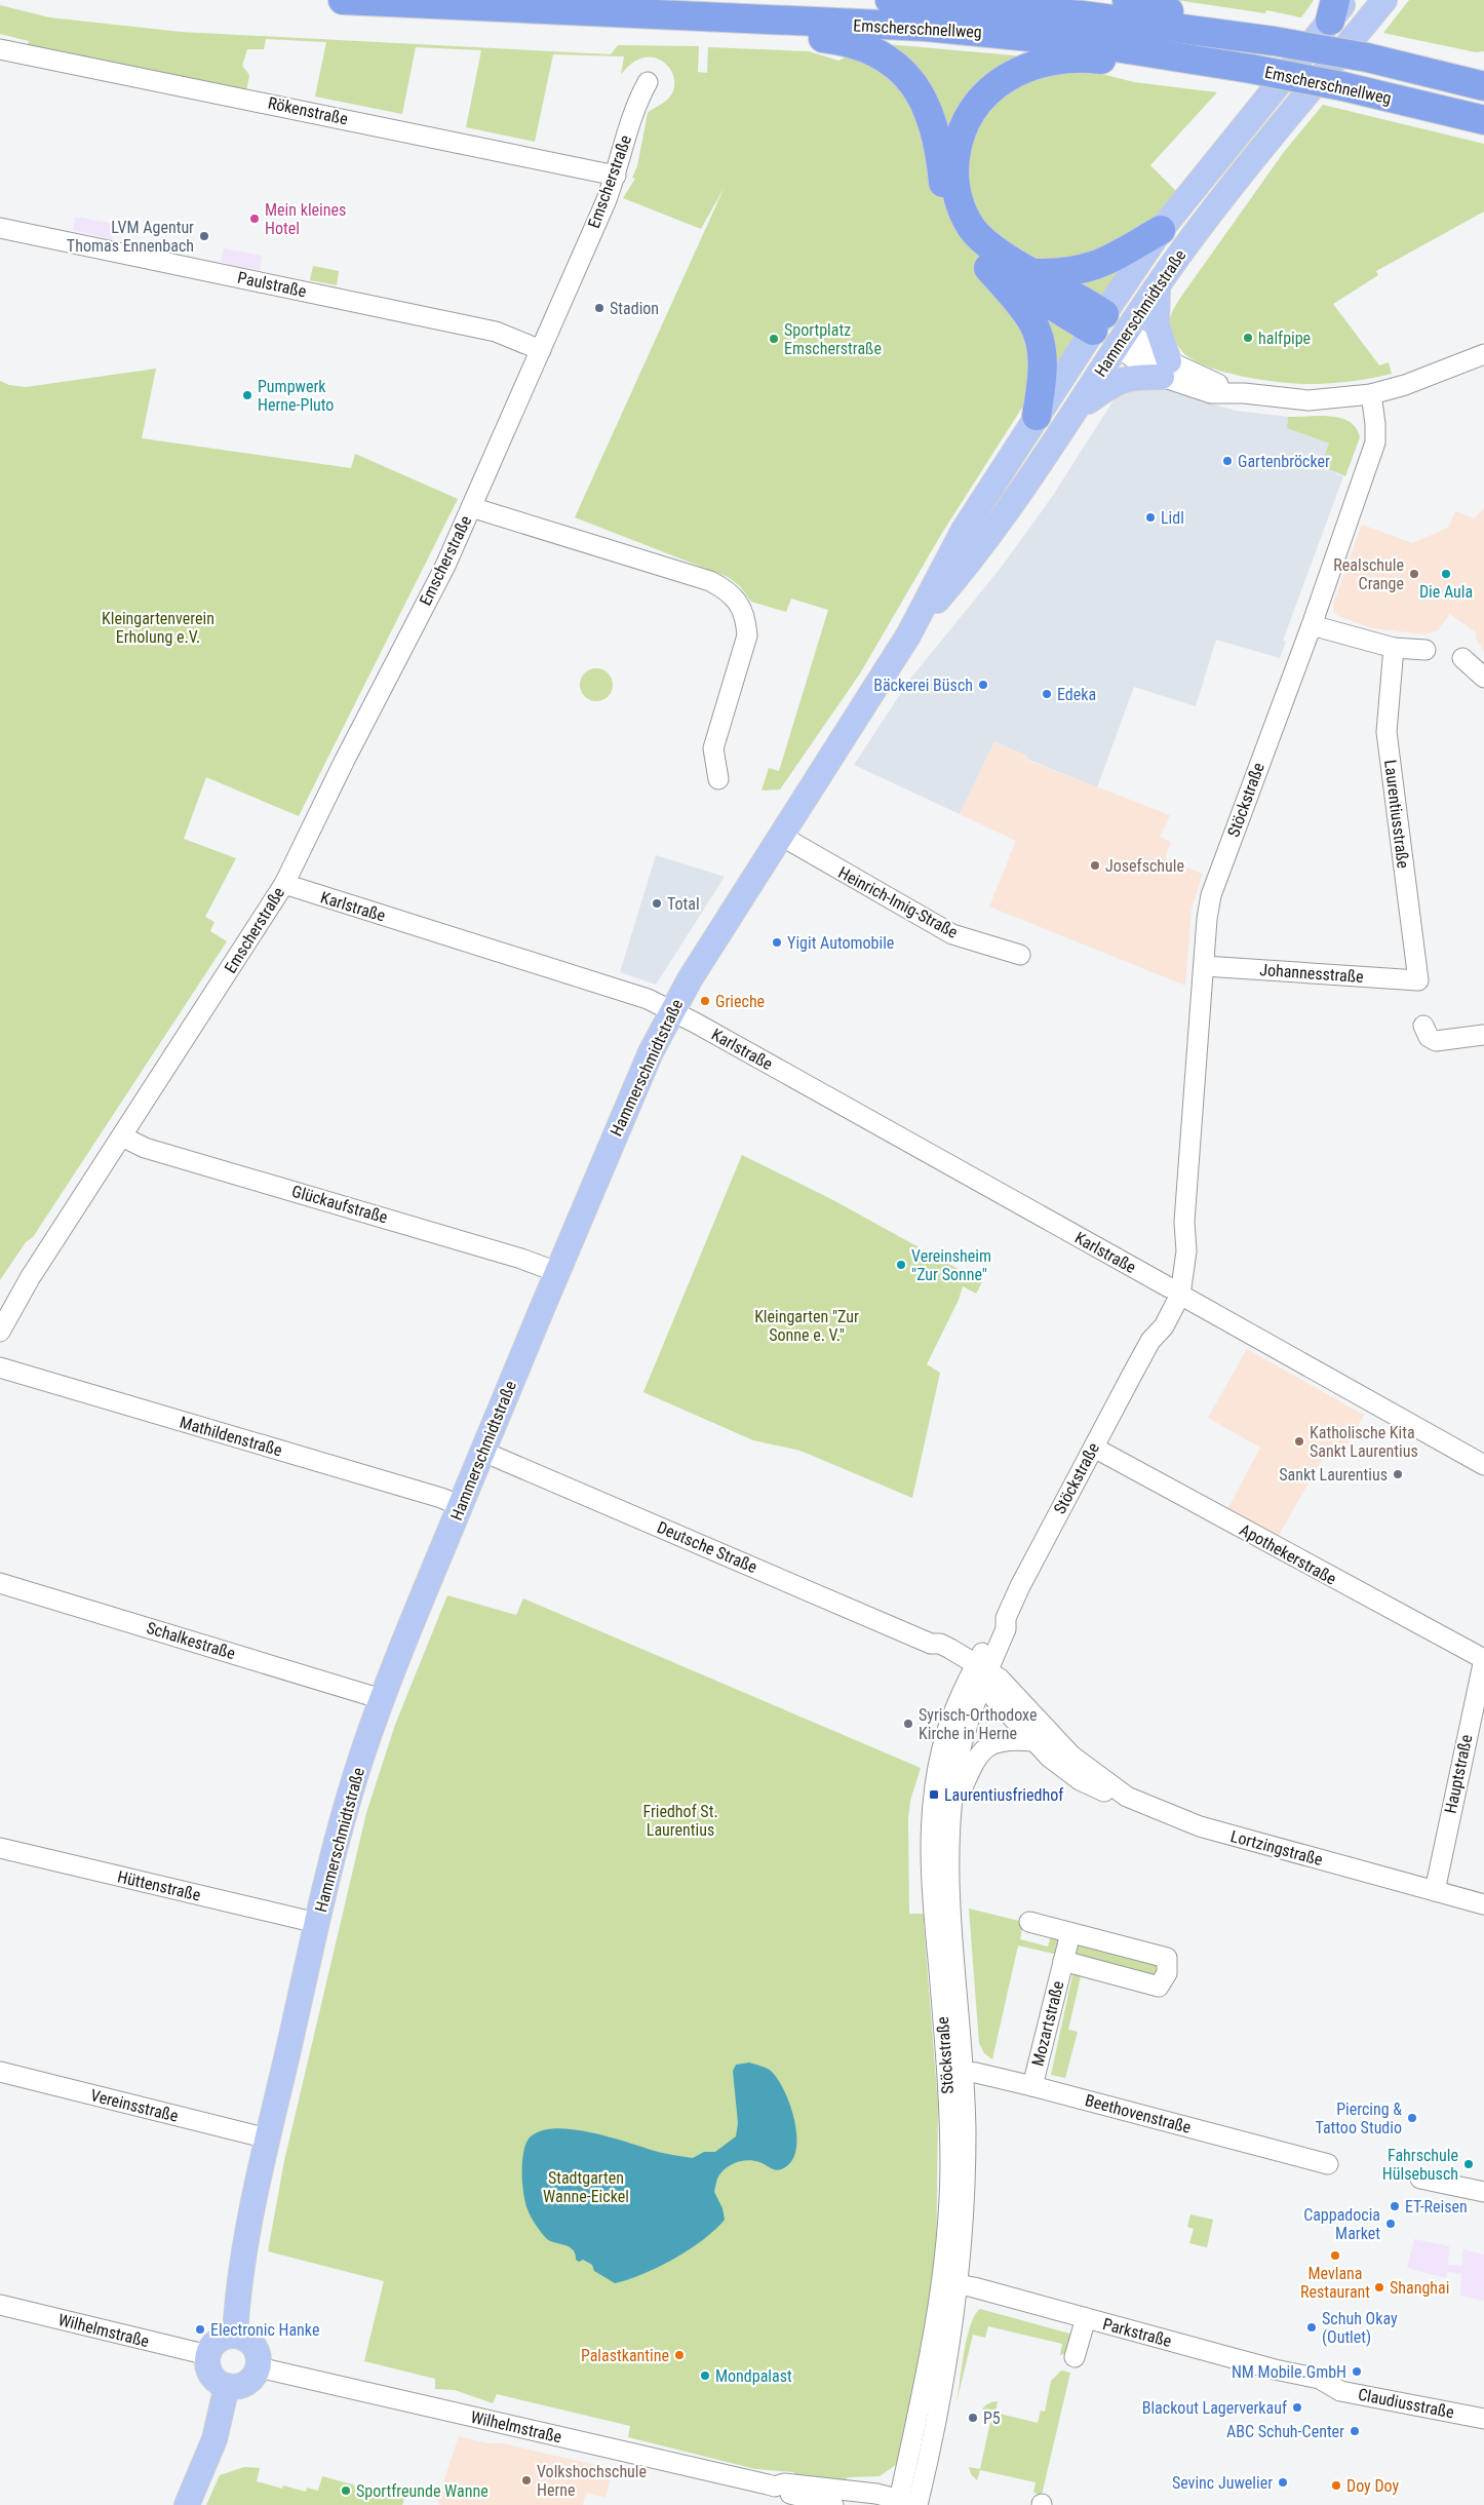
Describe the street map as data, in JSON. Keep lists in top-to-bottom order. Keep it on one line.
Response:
{"streets":{"highway":["Emscherschnellweg"],"main road":["Hammerschmidtstraße"],"street":["Rökenstraße","Emscherstraße","Paulstraße","Stöckstraße","Laurentiusstraße","Heinrich-Imig-Straße","Karlstraße","Johannesstraße","Glückaufstraße","Mathildenstraße","Deutsche Straße","Apothekerstraße","Schalkestraße","Hauptstraße","Lortzingstraße","Hüttenstraße","Mozartstraße","Vereinsstraße","Beethovenstraße","Wilhelmstraße","Parkstraße","Claudiusstraße"]},"crossings":[["Rökenstraße","Emscherstraße"],["Emscherstraße","Paulstraße"],["Emscherstraße","Karlstraße"],["Emscherstraße","Glückaufstraße"],["Hammerschmidtstraße","Heinrich-Imig-Straße"],["Hammerschmidtstraße","Karlstraße"],["Hammerschmidtstraße","Glückaufstraße"],["Hammerschmidtstraße","Mathildenstraße"],["Hammerschmidtstraße","Deutsche Straße"],["Hammerschmidtstraße","Schalkestraße"],["Hammerschmidtstraße","Hüttenstraße"],["Hammerschmidtstraße","Vereinsstraße"],["Hammerschmidtstraße","Wilhelmstraße"],["Stöckstraße","Karlstraße"],["Stöckstraße","Johannesstraße"],["Stöckstraße","Apothekerstraße"],["Stöckstraße","Lortzingstraße"],["Stöckstraße","Beethovenstraße"],["Stöckstraße","Wilhelmstraße"],["Stöckstraße","Parkstraße"],["Laurentiusstraße","Johannesstraße"],["Deutsche Straße","Lortzingstraße"],["Apothekerstraße","Hauptstraße"],["Hauptstraße","Lortzingstraße"],["Mozartstraße","Beethovenstraße"],["Parkstraße","Claudiusstraße"]],"parks":["Kleingartenverein Erholung e.V.","Kleingarten \"Zur Sonne e. V.\"","Friedhof St. Laurentius","Stadtgarten Wanne-Eickel"],"places":{"other":["Mein kleines Hotel","LVM Agentur Thomas Ennenbach","Stadion","halfpipe","Sportplatz Emscherstraße","Pumpwerk Herne-Pluto","Gartenbröcker","Lidl","Realschule Crange","Die Aula","Bäckerei Büsch","Edeka","Josefschule","Total","Yigit Automobile","Grieche","Vereinsheim \"Zur Sonne\"","Katholische Kita Sankt Laurentius","Sankt Laurentius","Syrisch-Orthodoxe Kirche in Herne","Piercing & Tattoo Studio","Fahrschule Hülsebusch","ET-Reisen","Cappadocia Market","Mevlana Restaurant","Shanghai","Schuh Okay (Outlet)","Electronic Hanke","Palastkantine","NM Mobile.GmbH","Mondpalast","Blackout Lagerverkauf","P5","ABC Schuh-Center","Volkshochschule Herne","Sevinc Juwelier","Doy Doy","Sportfreunde Wanne"],"transit":["Laurentiusfriedhof"]}}
